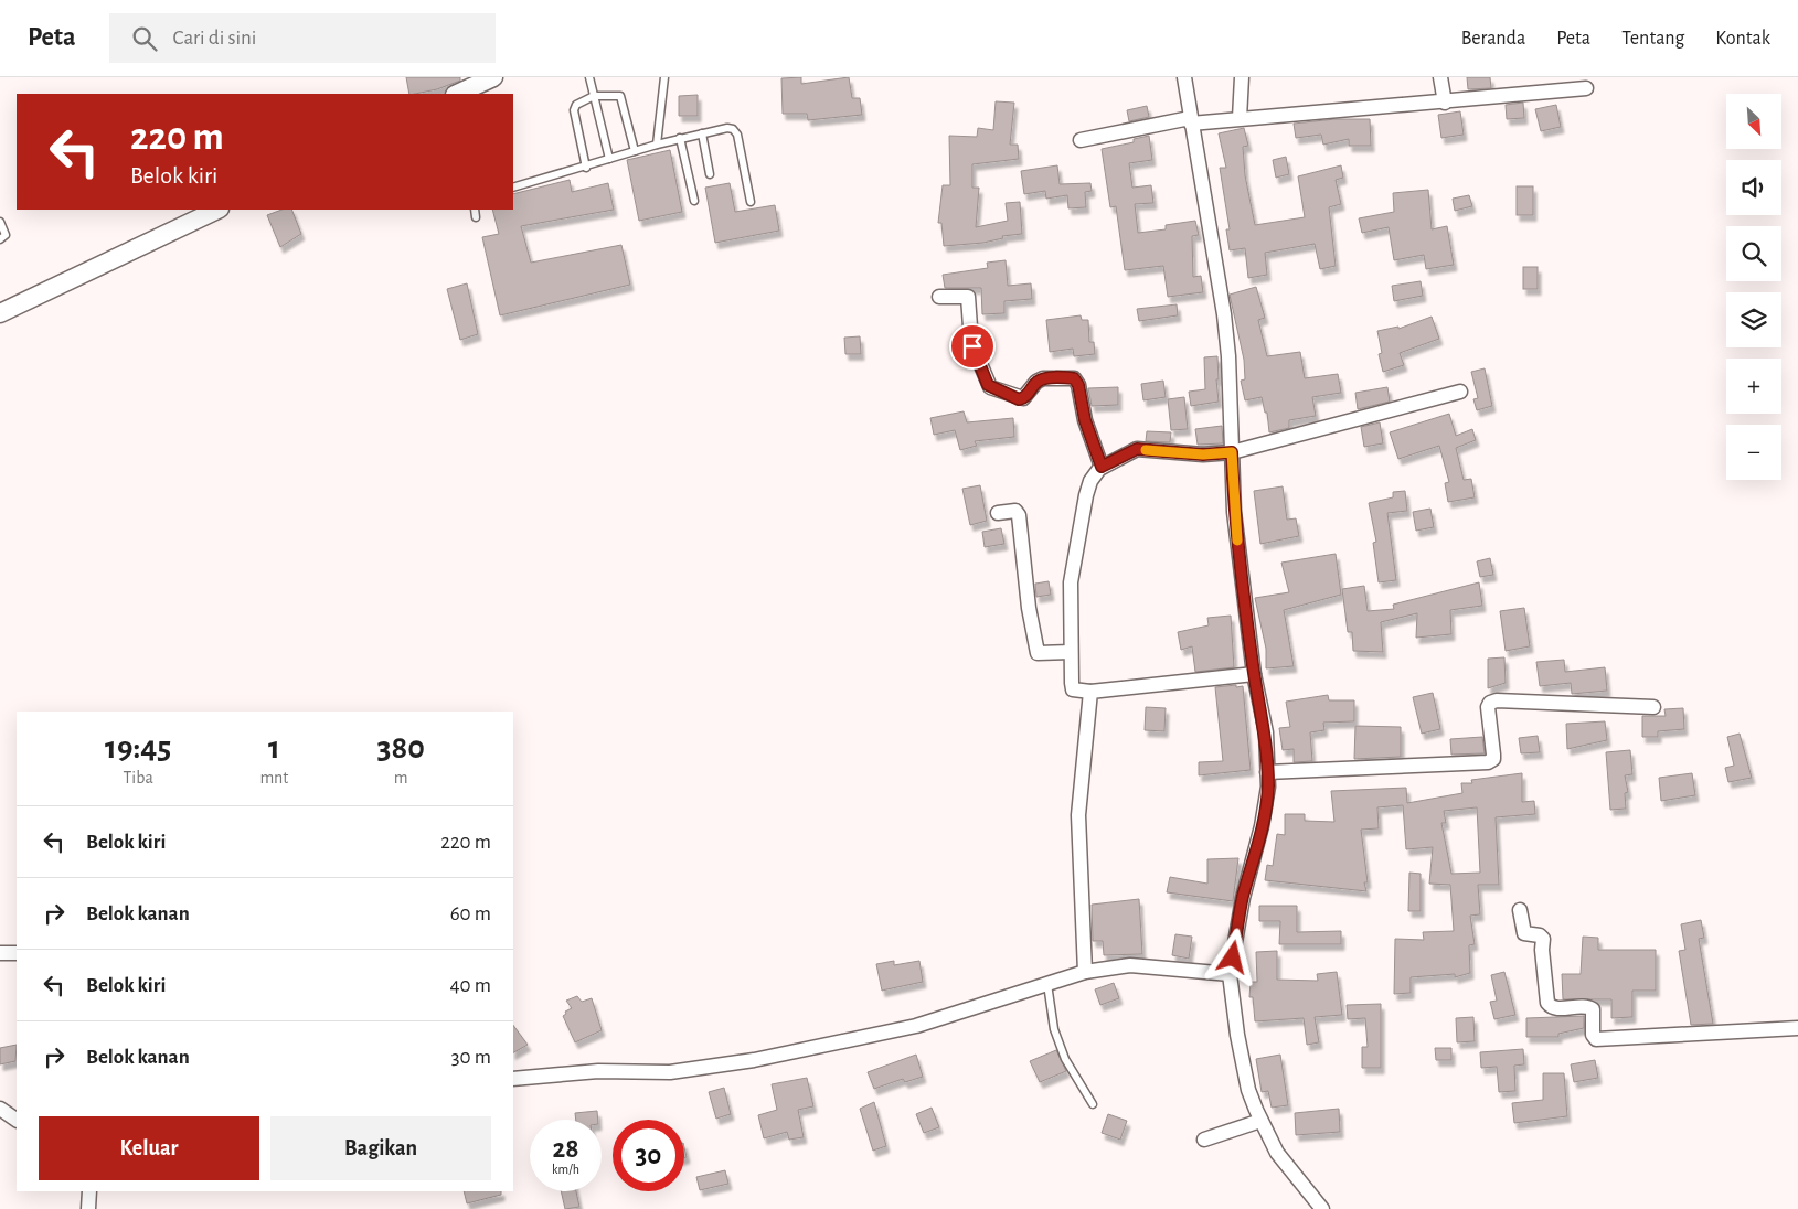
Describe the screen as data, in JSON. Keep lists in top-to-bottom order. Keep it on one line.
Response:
{"north":"bottom right","page":{"header":"Peta","search":"Cari di sini","nav":["Beranda","Peta","Tentang","Kontak"],"map_buttons":["+","−"],"turn":["220 m","Belok kiri"],"eta":["19:45","Tiba","1","mnt","380","m"],"list":[{"name":"Belok kiri","value":"220 m"},{"name":"Belok kanan","value":"60 m"},{"name":"Belok kiri","value":"40 m"},{"name":"Belok kanan","value":"30 m"}],"buttons":["Keluar","Bagikan"],"speed":"28 km/h","limit":"30"}}
